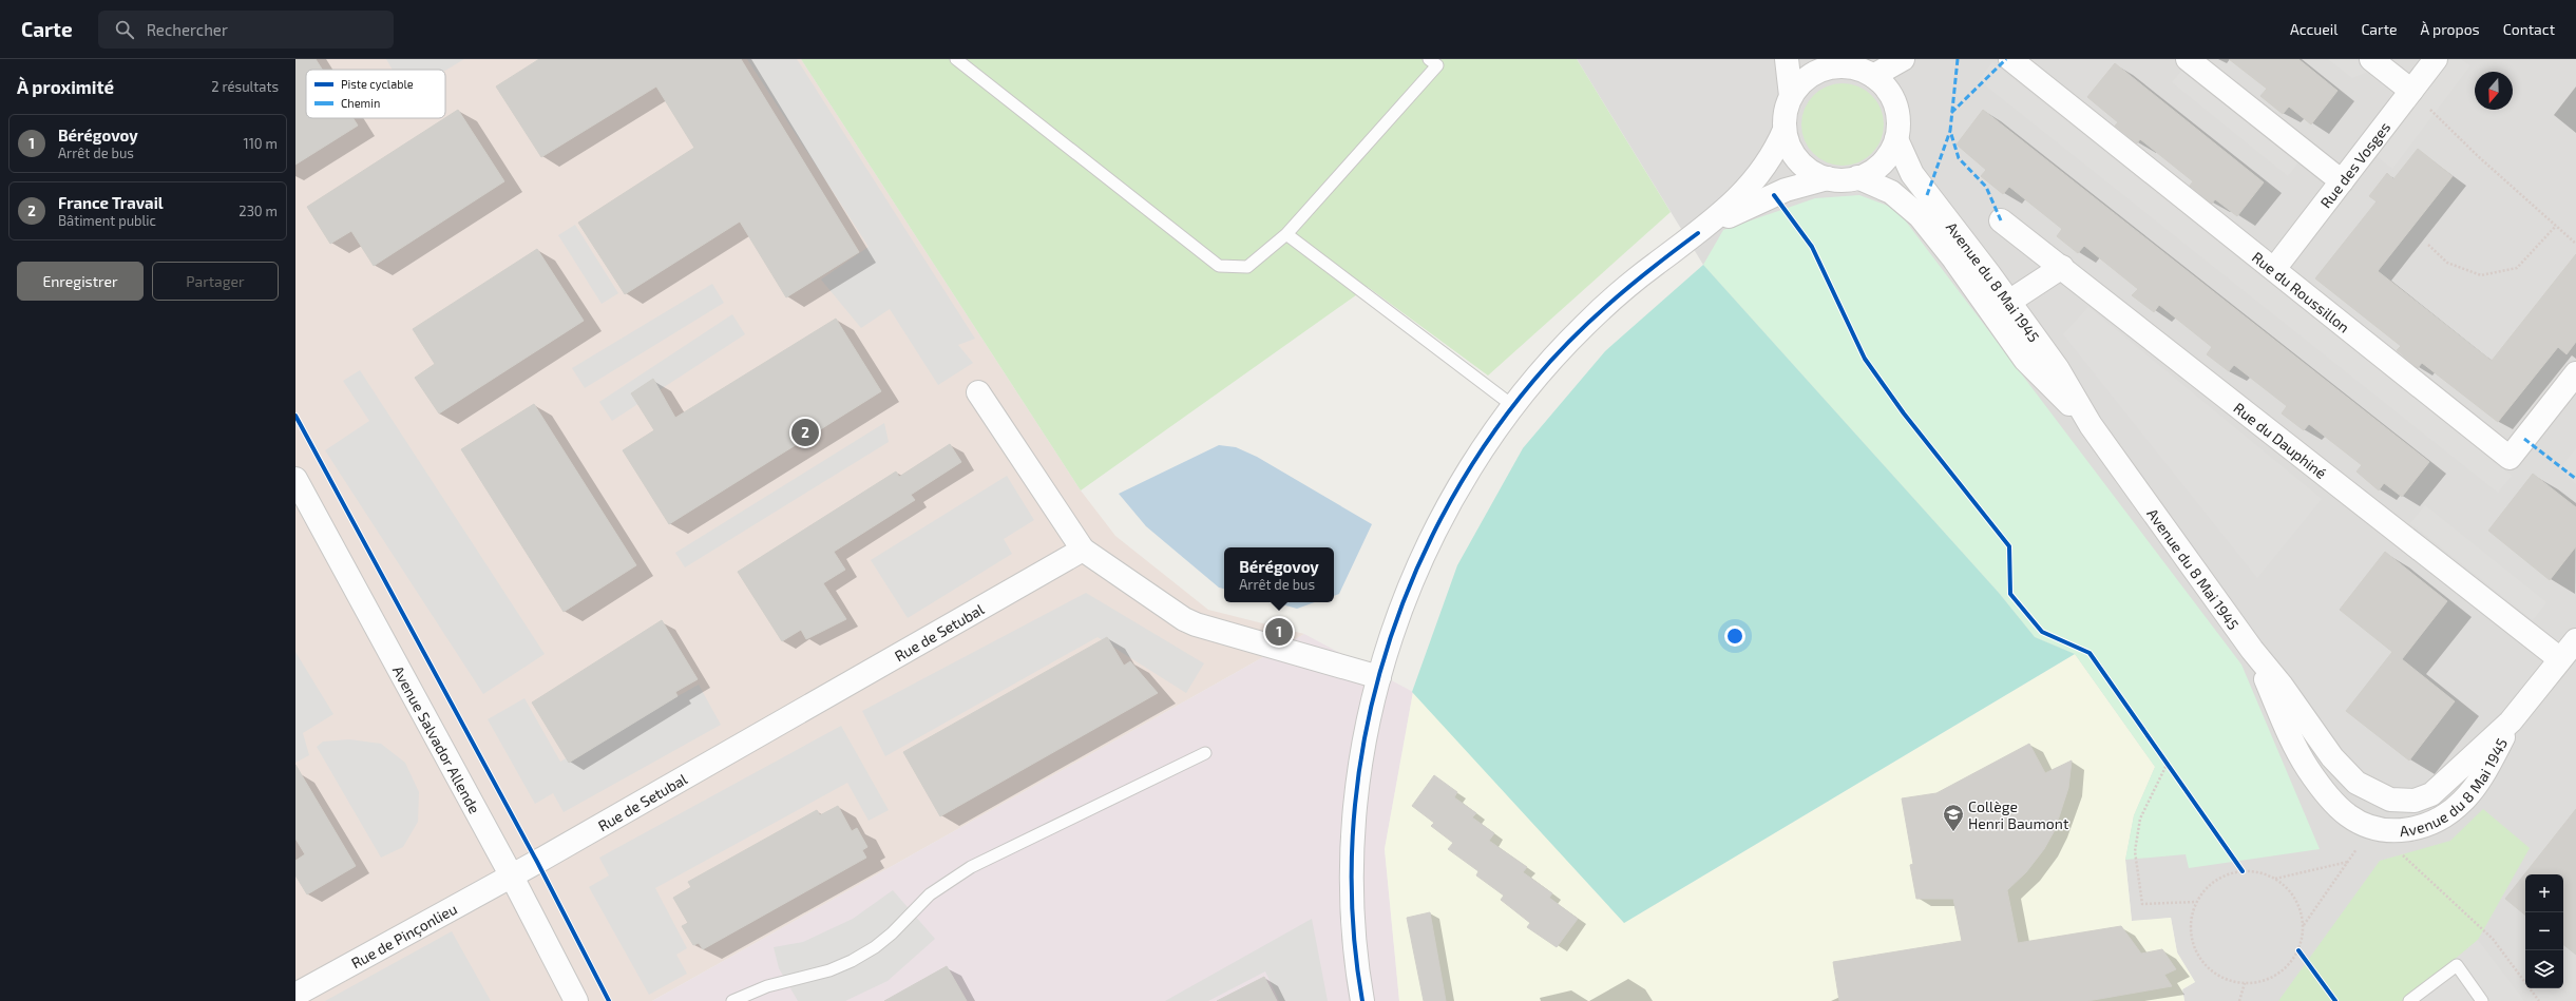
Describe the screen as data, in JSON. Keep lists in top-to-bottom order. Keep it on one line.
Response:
{"streets":{"street":["Rue des Vosges","Avenue du 8 Mai 1945","Rue du Roussillon","Rue du Dauphiné","Rue de Setubal","Avenue Salvador Allende","Rue de Pinçonlieu"]},"crossings":[["Rue des Vosges","Rue du Roussillon"],["Rue de Setubal","Avenue Salvador Allende"],["Rue de Setubal","Rue de Pinçonlieu"],["Avenue Salvador Allende","Rue de Pinçonlieu"]],"places":{"school or university":["Collège Henri Baumont"]},"legend":["Piste cyclable","Chemin"],"north":"bottom","page":{"header":"Carte","search":"Rechercher","nav":["Accueil","Carte","À propos","Contact"],"heading":["À proximité","2 résultats"],"list":[{"mark":"1","name":"Bérégovoy","note":"Arrêt de bus","value":"110 m"},{"mark":"2","name":"France Travail","note":"Bâtiment public","value":"230 m"}],"buttons":["Enregistrer","Partager"],"pins":["2","1"],"popup":["Bérégovoy","Arrêt de bus"],"map_buttons":["+","−"]}}
